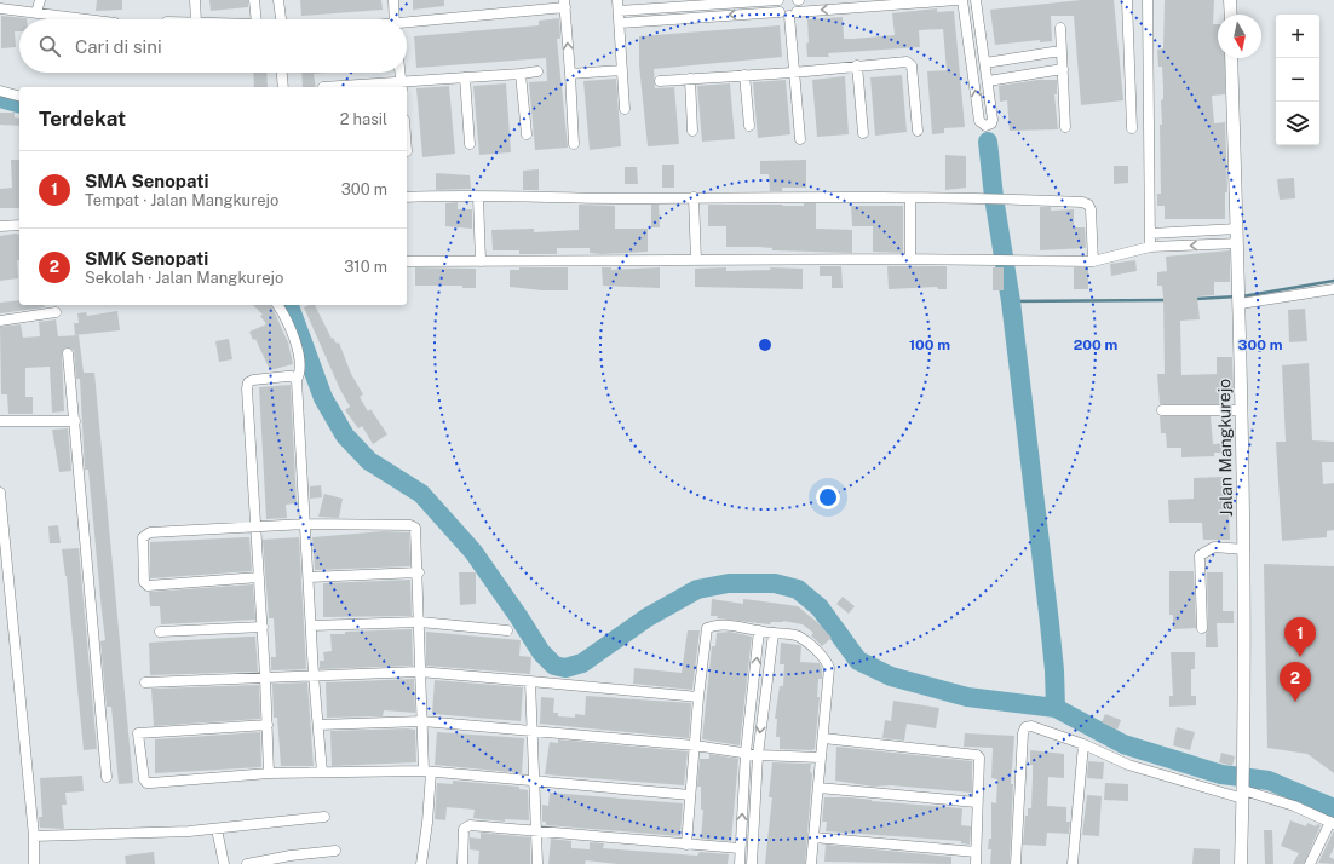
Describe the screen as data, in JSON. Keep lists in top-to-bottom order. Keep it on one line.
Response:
{"streets":{"street":["Jalan Mangkurejo"]},"north":"bottom","page":{"map_buttons":["+","−"],"search":"Cari di sini","heading":["Terdekat","2 hasil"],"list":[{"mark":"1","name":"SMA Senopati","note":"Tempat · Jalan Mangkurejo","value":"300 m"},{"mark":"2","name":"SMK Senopati","note":"Sekolah · Jalan Mangkurejo","value":"310 m"}],"pins":["1","2"]},"rings":["100 m","200 m","300 m"]}
